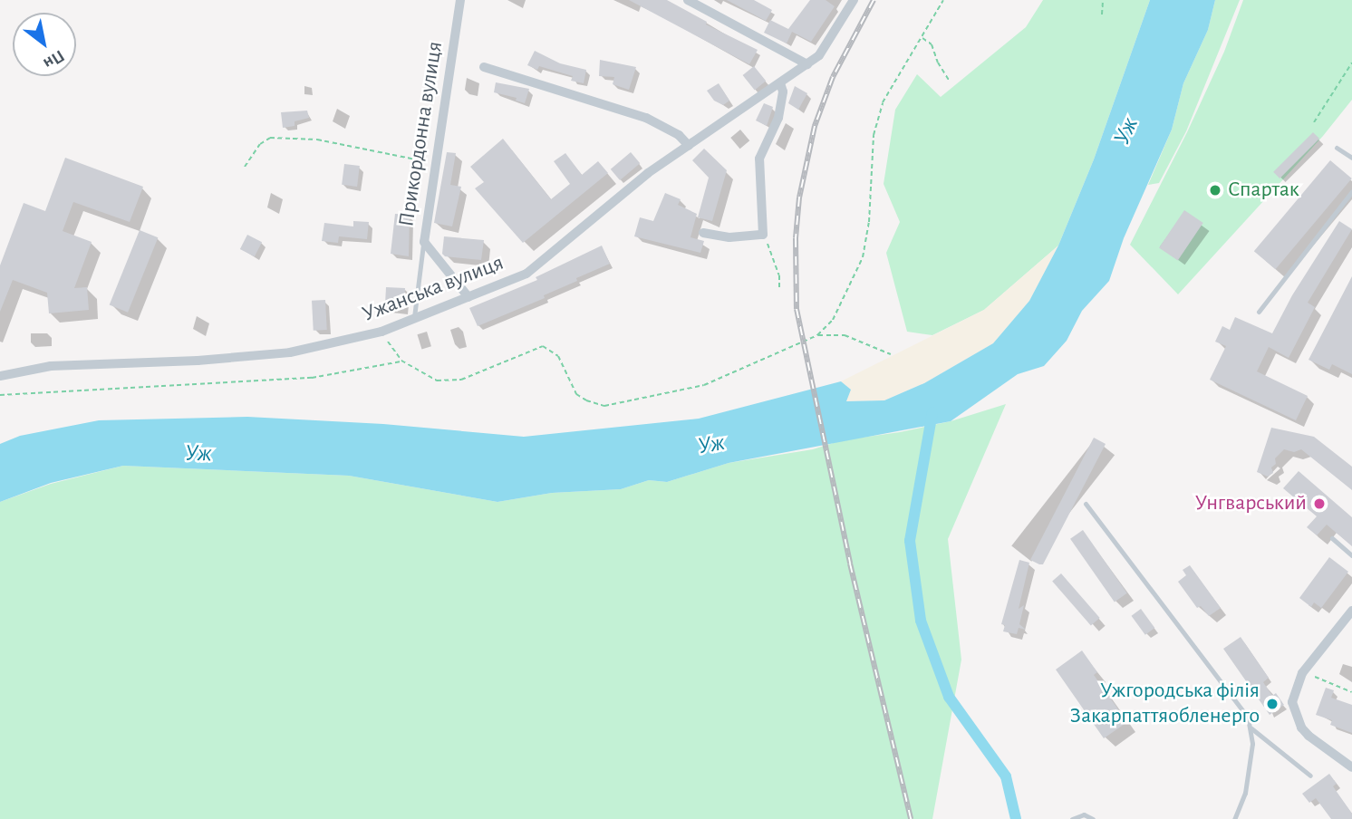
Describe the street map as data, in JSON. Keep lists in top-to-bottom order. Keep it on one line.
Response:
{"streets":{"street":["Прикордонна вулиця","Ужанська вулиця"]},"crossings":[["Прикордонна вулиця","Ужанська вулиця"]],"water":["Уж"],"places":["Спартак","Унгварський","Ужгородська філія Закарпаттяобленерго"],"north":"bottom right"}
